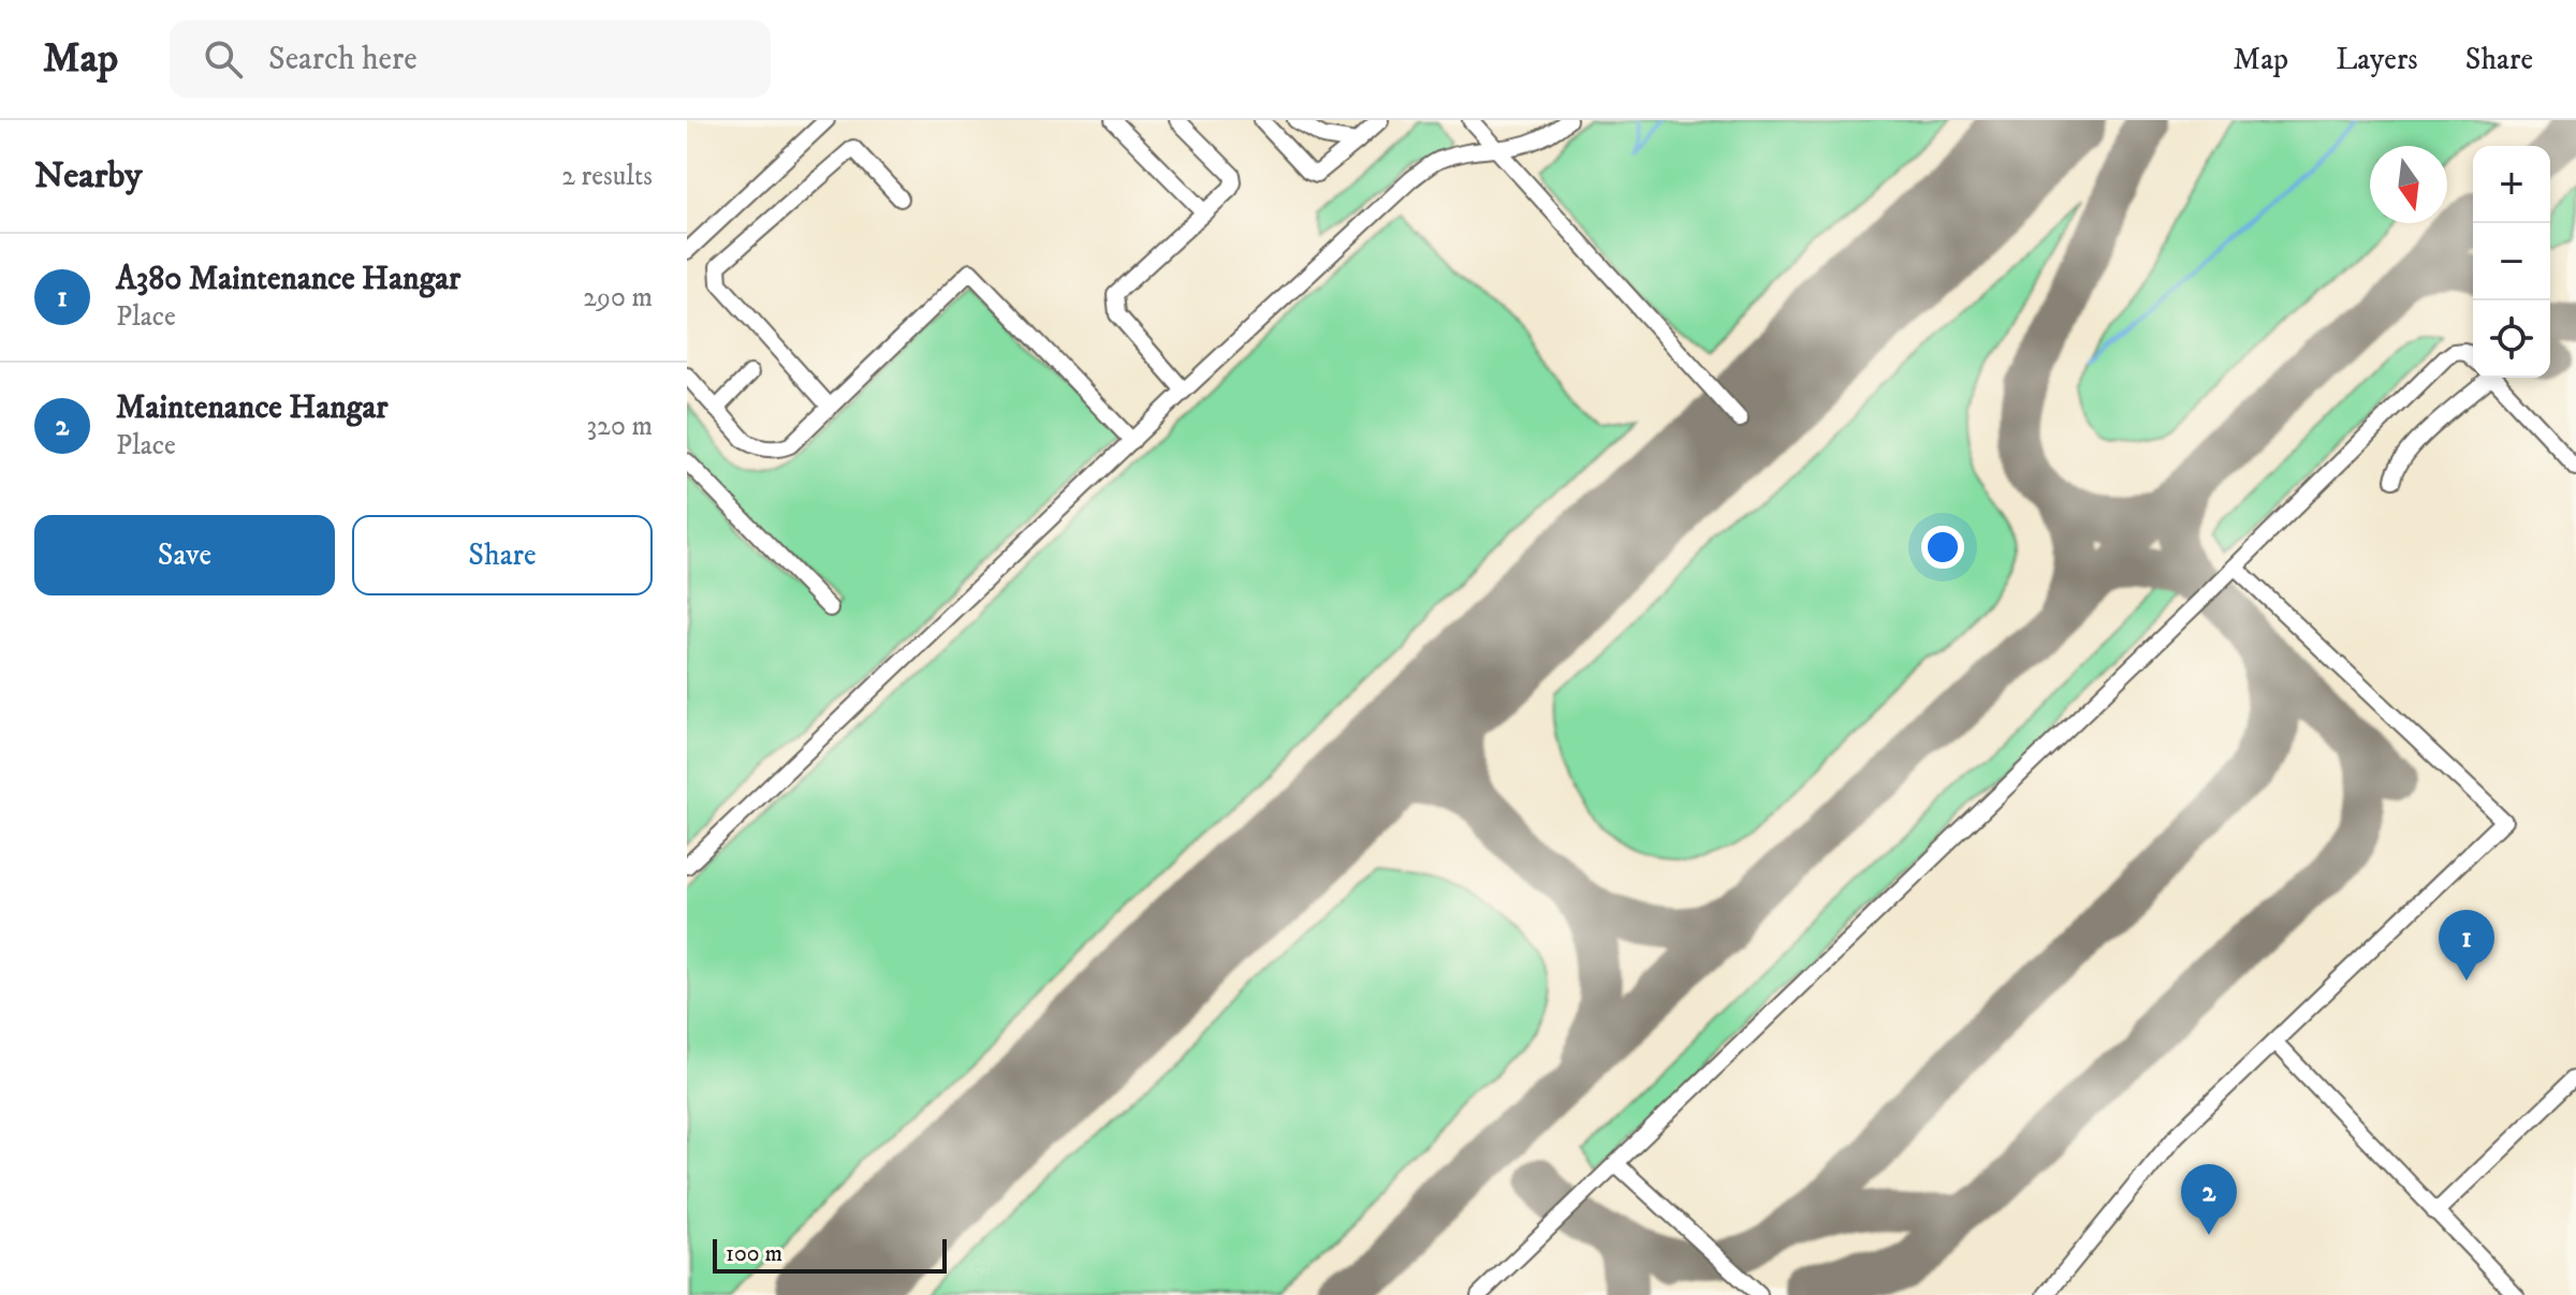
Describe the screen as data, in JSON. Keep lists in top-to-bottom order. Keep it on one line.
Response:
{"scale_bar":"100 m","north":"bottom","page":{"header":"Map","search":"Search here","nav":["Map","Layers","Share"],"heading":["Nearby","2 results"],"map_buttons":["+","−"],"list":[{"mark":"1","name":"A380 Maintenance Hangar","note":"Place","value":"290 m"},{"mark":"2","name":"Maintenance Hangar","note":"Place","value":"320 m"}],"buttons":["Save","Share"],"pins":["1","2"],"scale":"100 m"}}
